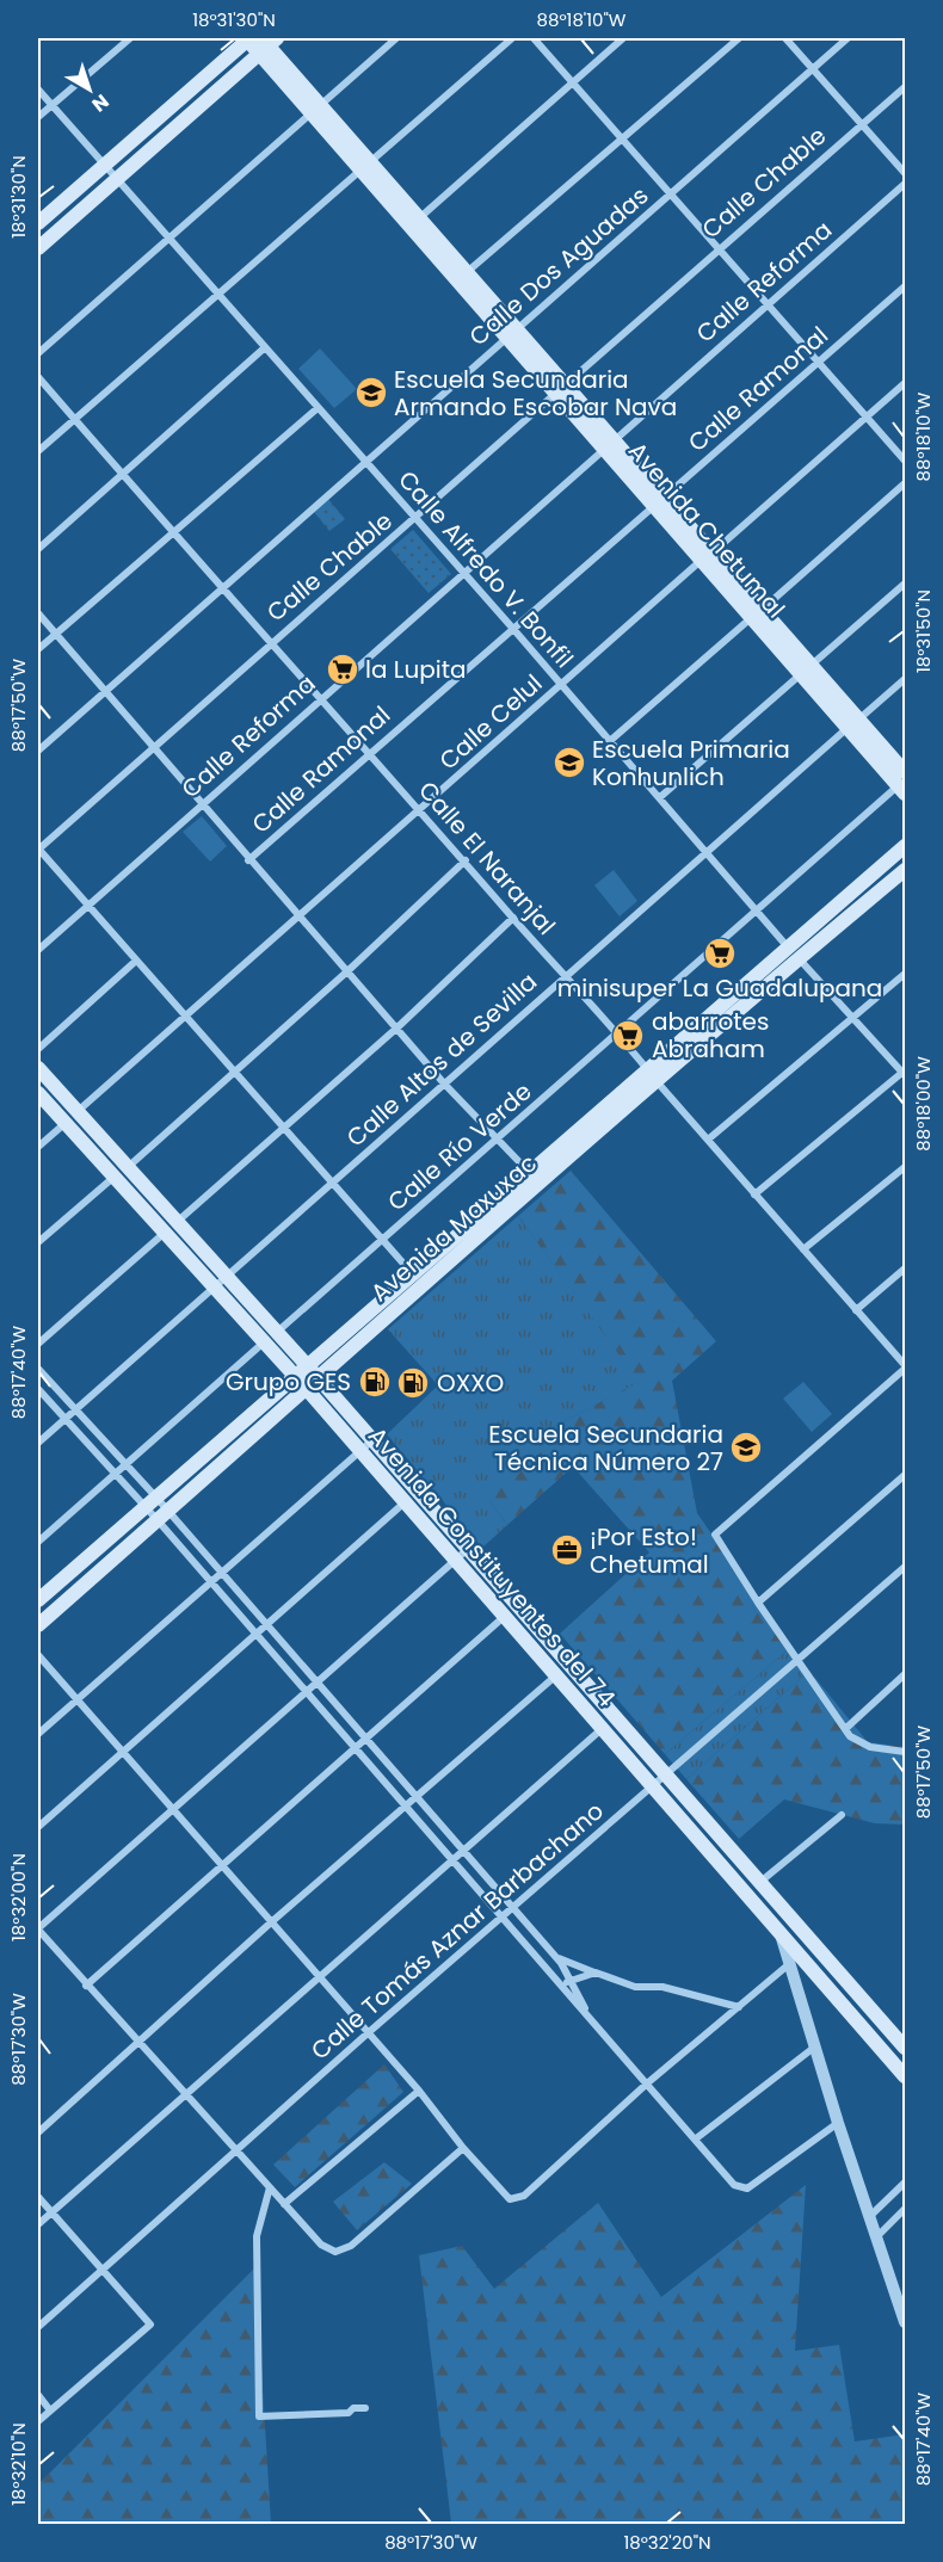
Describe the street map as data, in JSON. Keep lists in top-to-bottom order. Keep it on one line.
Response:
{"streets":{"main road":["Avenida Chetumal","Avenida Maxuxac","Avenida Constituyentes del 74"],"street":["Calle Chable","Calle Dos Aguadas","Calle Reforma","Calle Ramonal","Calle Alfredo V. Bonfil","Calle Celul","Calle El Naranjal","Calle Altos de Sevilla","Calle Río Verde","Calle Tomás Aznar Barbachano"]},"crossings":[["Calle Chable","Avenida Chetumal"],["Calle Chable","Calle Alfredo V. Bonfil"],["Calle Chable","Calle El Naranjal"],["Calle Dos Aguadas","Avenida Chetumal"],["Calle Dos Aguadas","Calle Alfredo V. Bonfil"],["Calle Dos Aguadas","Calle El Naranjal"],["Calle Reforma","Avenida Chetumal"],["Calle Reforma","Calle Alfredo V. Bonfil"],["Calle Reforma","Calle El Naranjal"],["Calle Ramonal","Avenida Chetumal"],["Calle Ramonal","Calle Alfredo V. Bonfil"],["Calle Ramonal","Calle El Naranjal"],["Avenida Chetumal","Calle Celul"],["Avenida Chetumal","Calle Altos de Sevilla"],["Avenida Chetumal","Calle Río Verde"],["Calle Alfredo V. Bonfil","Calle Celul"],["Calle Alfredo V. Bonfil","Calle Altos de Sevilla"],["Calle Alfredo V. Bonfil","Calle Río Verde"],["Calle Alfredo V. Bonfil","Avenida Maxuxac"],["Calle Celul","Calle El Naranjal"],["Calle Celul","Avenida Constituyentes del 74"],["Calle El Naranjal","Calle Altos de Sevilla"],["Calle El Naranjal","Calle Río Verde"],["Calle El Naranjal","Avenida Maxuxac"],["Calle Altos de Sevilla","Avenida Constituyentes del 74"],["Calle Río Verde","Avenida Constituyentes del 74"],["Avenida Maxuxac","Avenida Constituyentes del 74"],["Avenida Constituyentes del 74","Calle Tomás Aznar Barbachano"]],"places":{"school or university":["Escuela Secundaria Armando Escobar Nava","Escuela Primaria Konhunlich","Escuela Secundaria Técnica Número 27"],"supermarket":["la Lupita","minisuper La Guadalupana","abarrotes Abraham"],"fuel station":["Grupo GES","OXXO"],"office":["¡Por Esto! Chetumal"]},"north":"bottom right","coordinates":["18°31'30\"N","88°18'10\"W","18°31'50\"N","88°17'50\"W","88°18'00\"W","88°17'40\"W","18°32'00\"N","88°17'30\"W","18°32'10\"N","18°32'20\"N"]}
